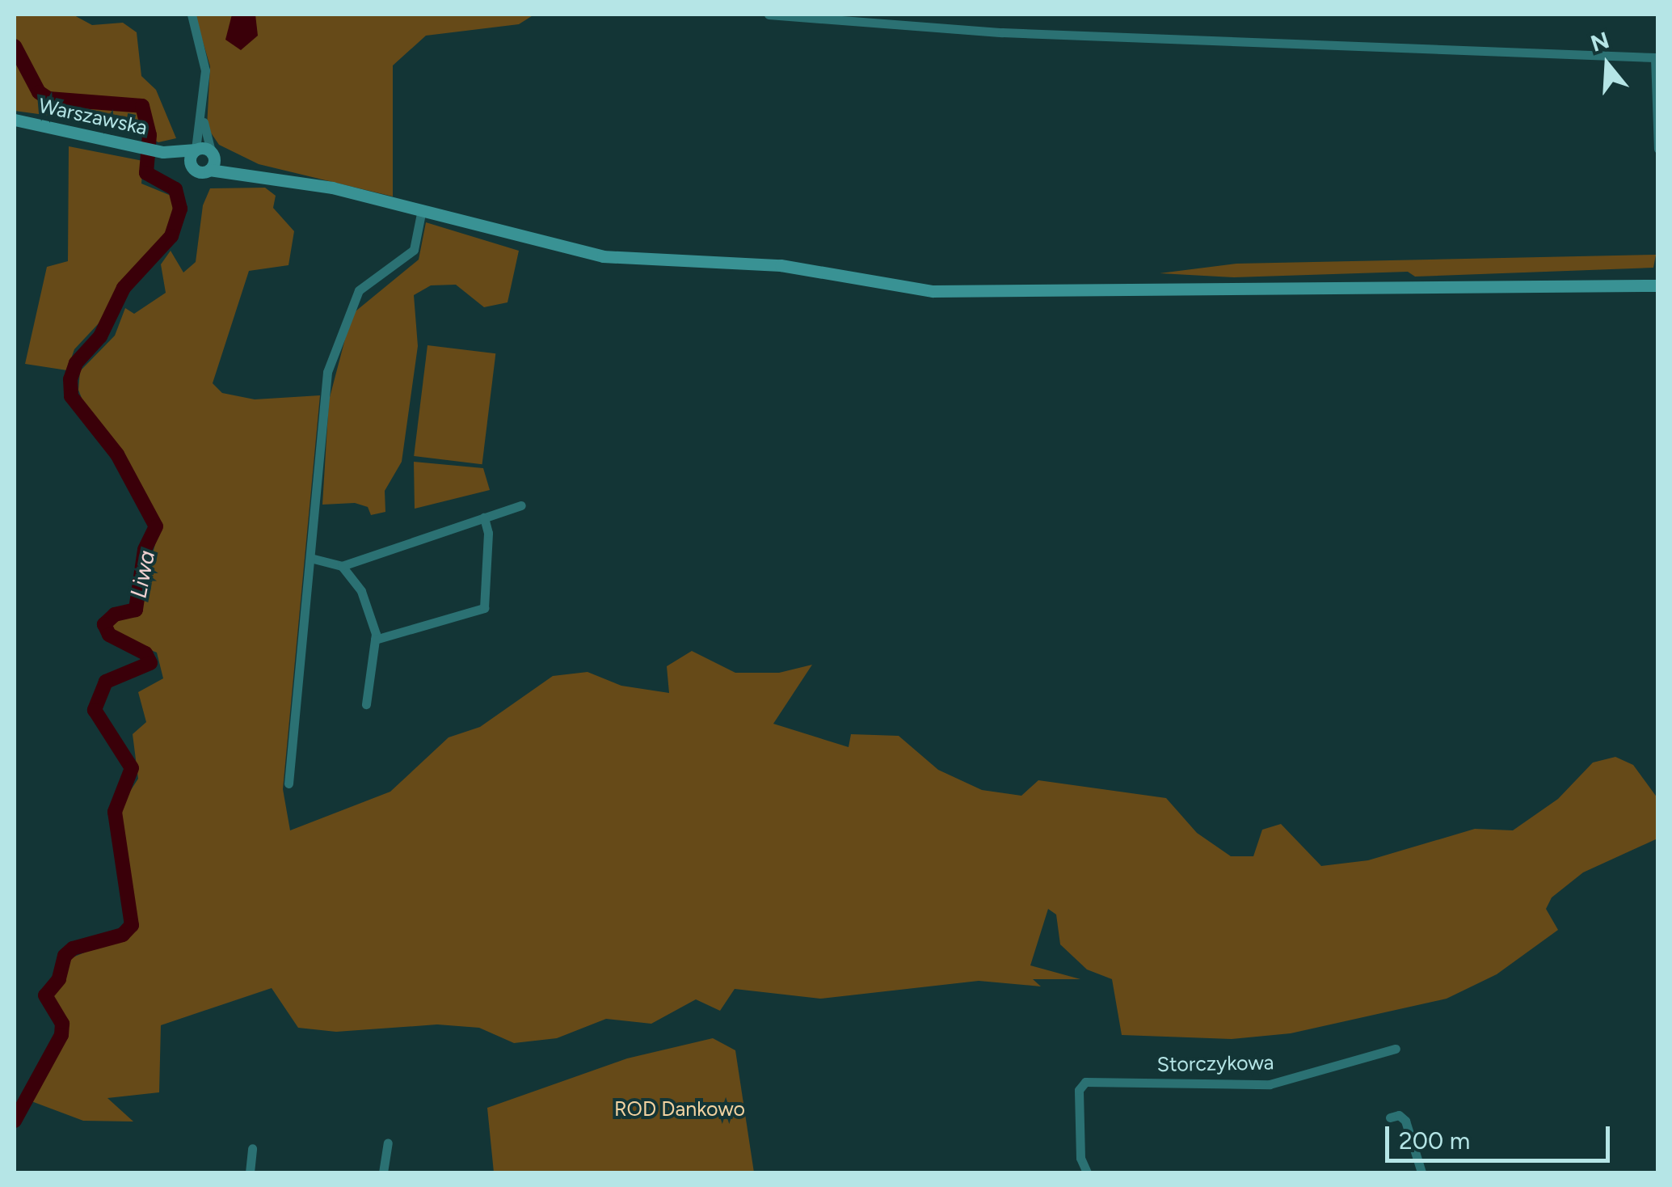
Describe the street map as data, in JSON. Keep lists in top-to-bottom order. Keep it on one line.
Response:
{"streets":{"main road":["Warszawska"],"street":["Storczykowa"]},"water":["Liwa"],"parks":["ROD Dankowo"],"scale_bar":"200 m","north":"top"}
